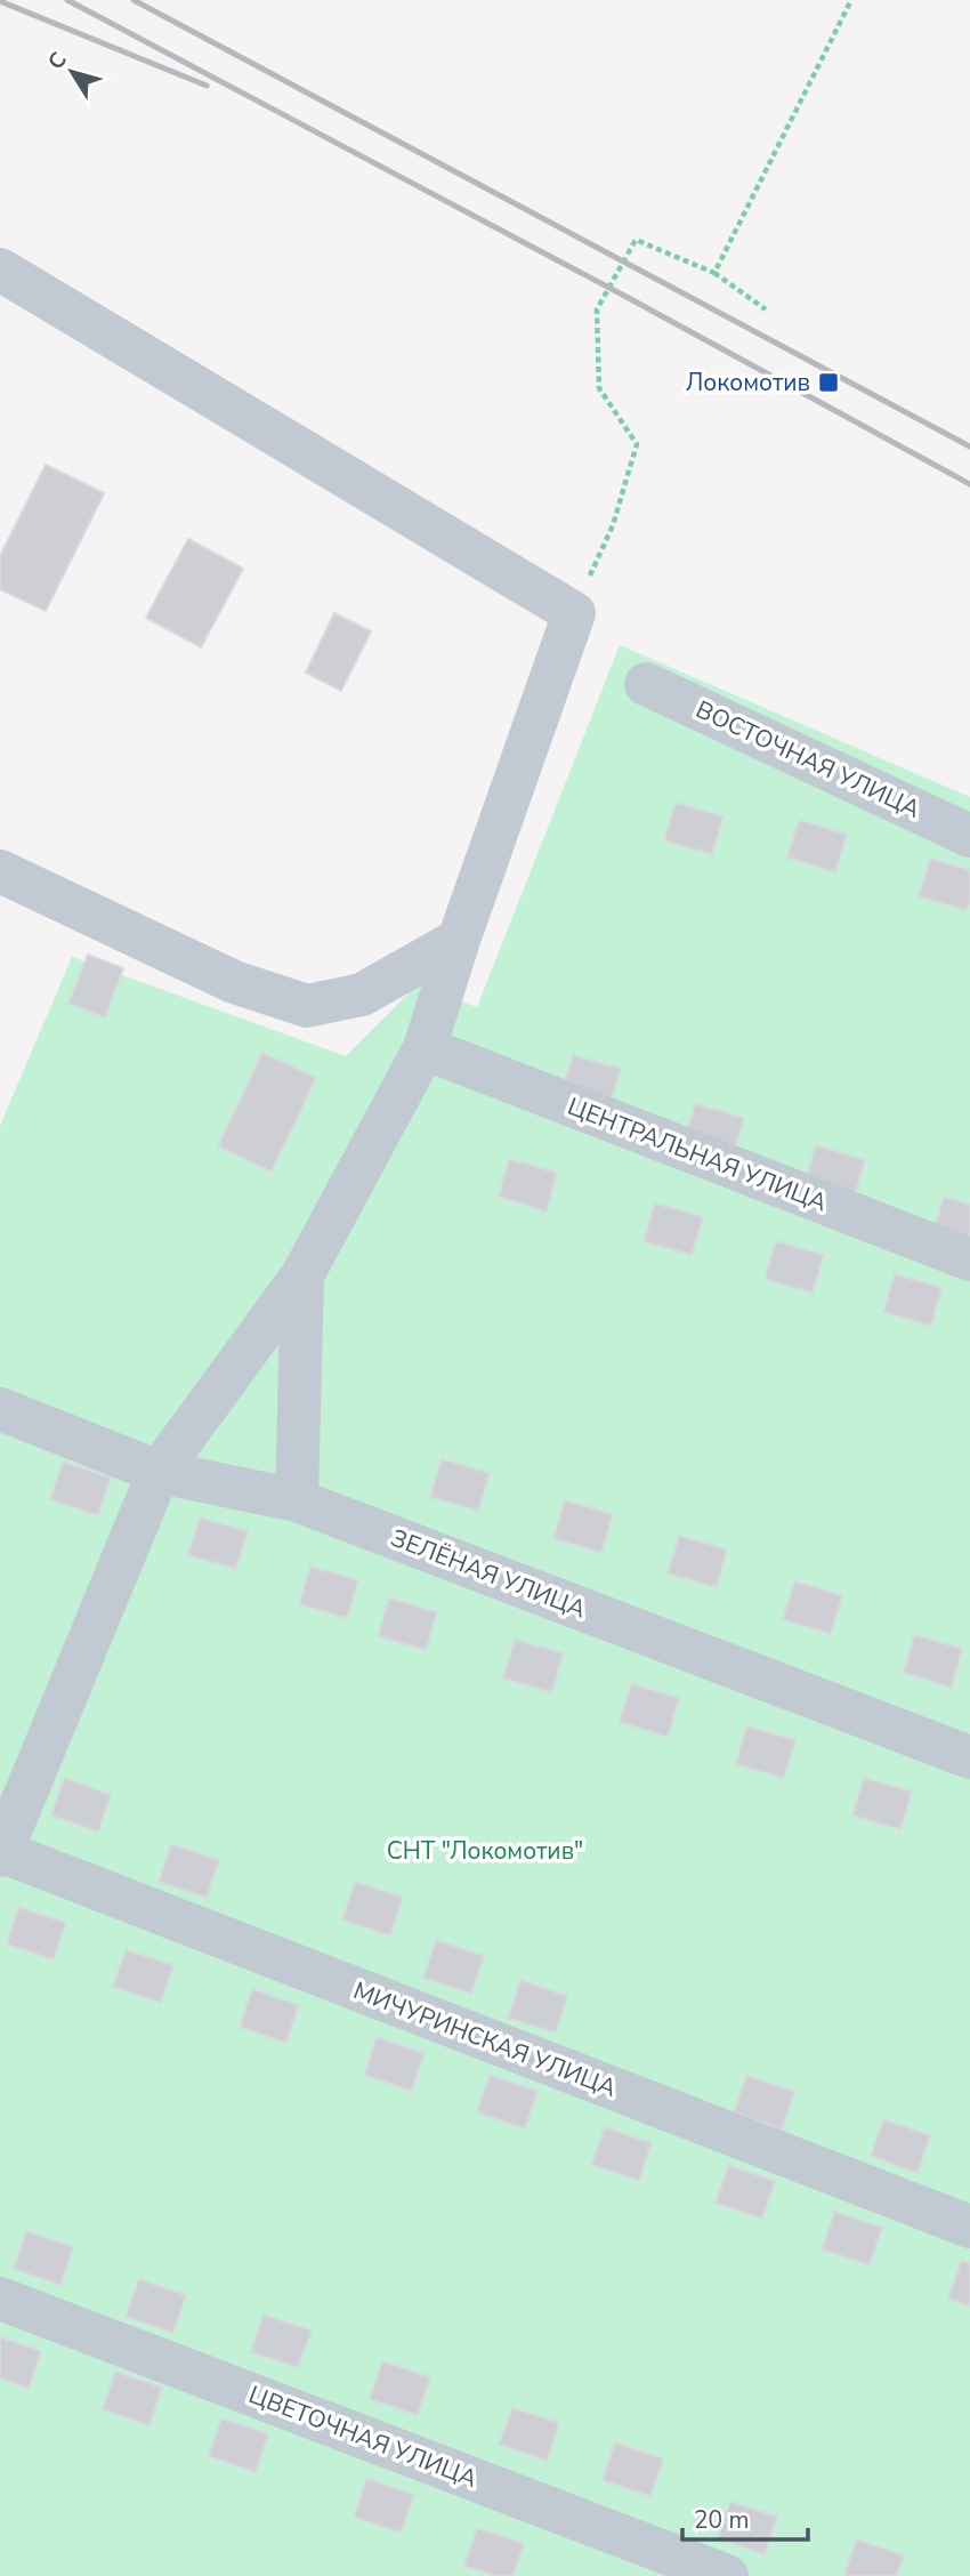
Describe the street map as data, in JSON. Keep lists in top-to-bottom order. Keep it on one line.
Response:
{"streets":{"street":["ВОСТОЧНАЯ УЛИЦА","ЦЕНТРАЛЬНАЯ УЛИЦА","ЗЕЛЁНАЯ УЛИЦА","МИЧУРИНСКАЯ УЛИЦА","ЦВЕТОЧНАЯ УЛИЦА"]},"parks":["СНТ \"Локомотив\""],"places":{"transit":["Локомотив"]},"scale_bar":"20 m","north":"top left"}
